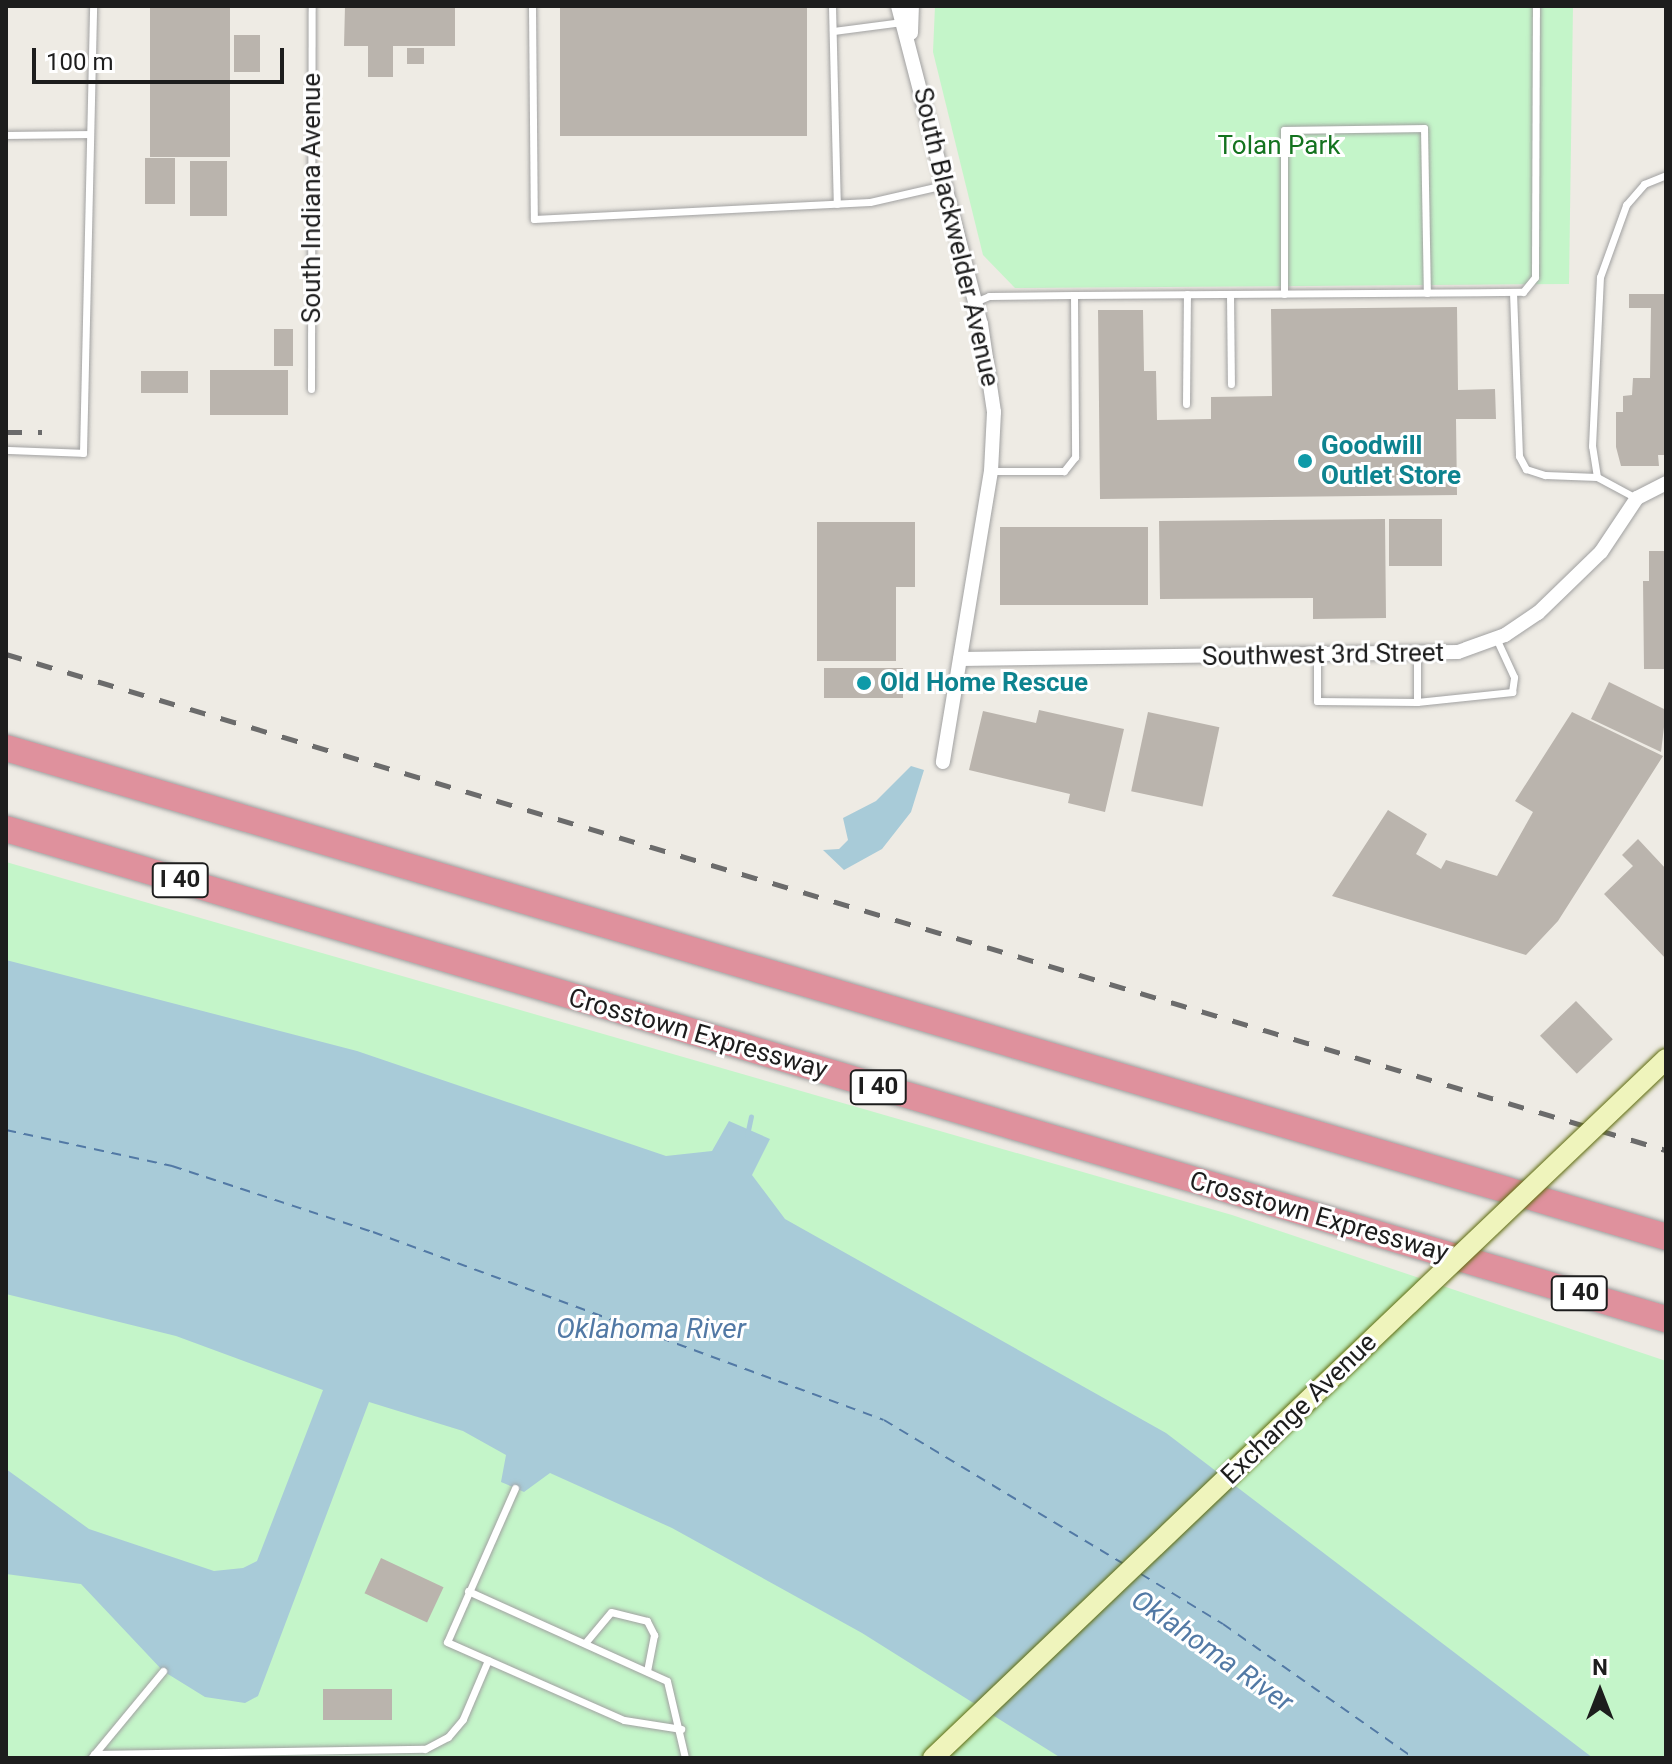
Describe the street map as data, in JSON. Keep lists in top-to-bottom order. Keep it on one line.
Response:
{"streets":{"highway":["I 40","Crosstown Expressway"],"main road":["Exchange Avenue"],"street":["South Blackwelder Avenue","Southwest 3rd Street"],"lane":["South Indiana Avenue"]},"crossings":[["South Blackwelder Avenue","Southwest 3rd Street"]],"water":["Oklahoma River"],"parks":["Tolan Park"],"places":["Goodwill Outlet Store","Old Home Rescue"],"scale_bar":"100 m","north":"top"}
